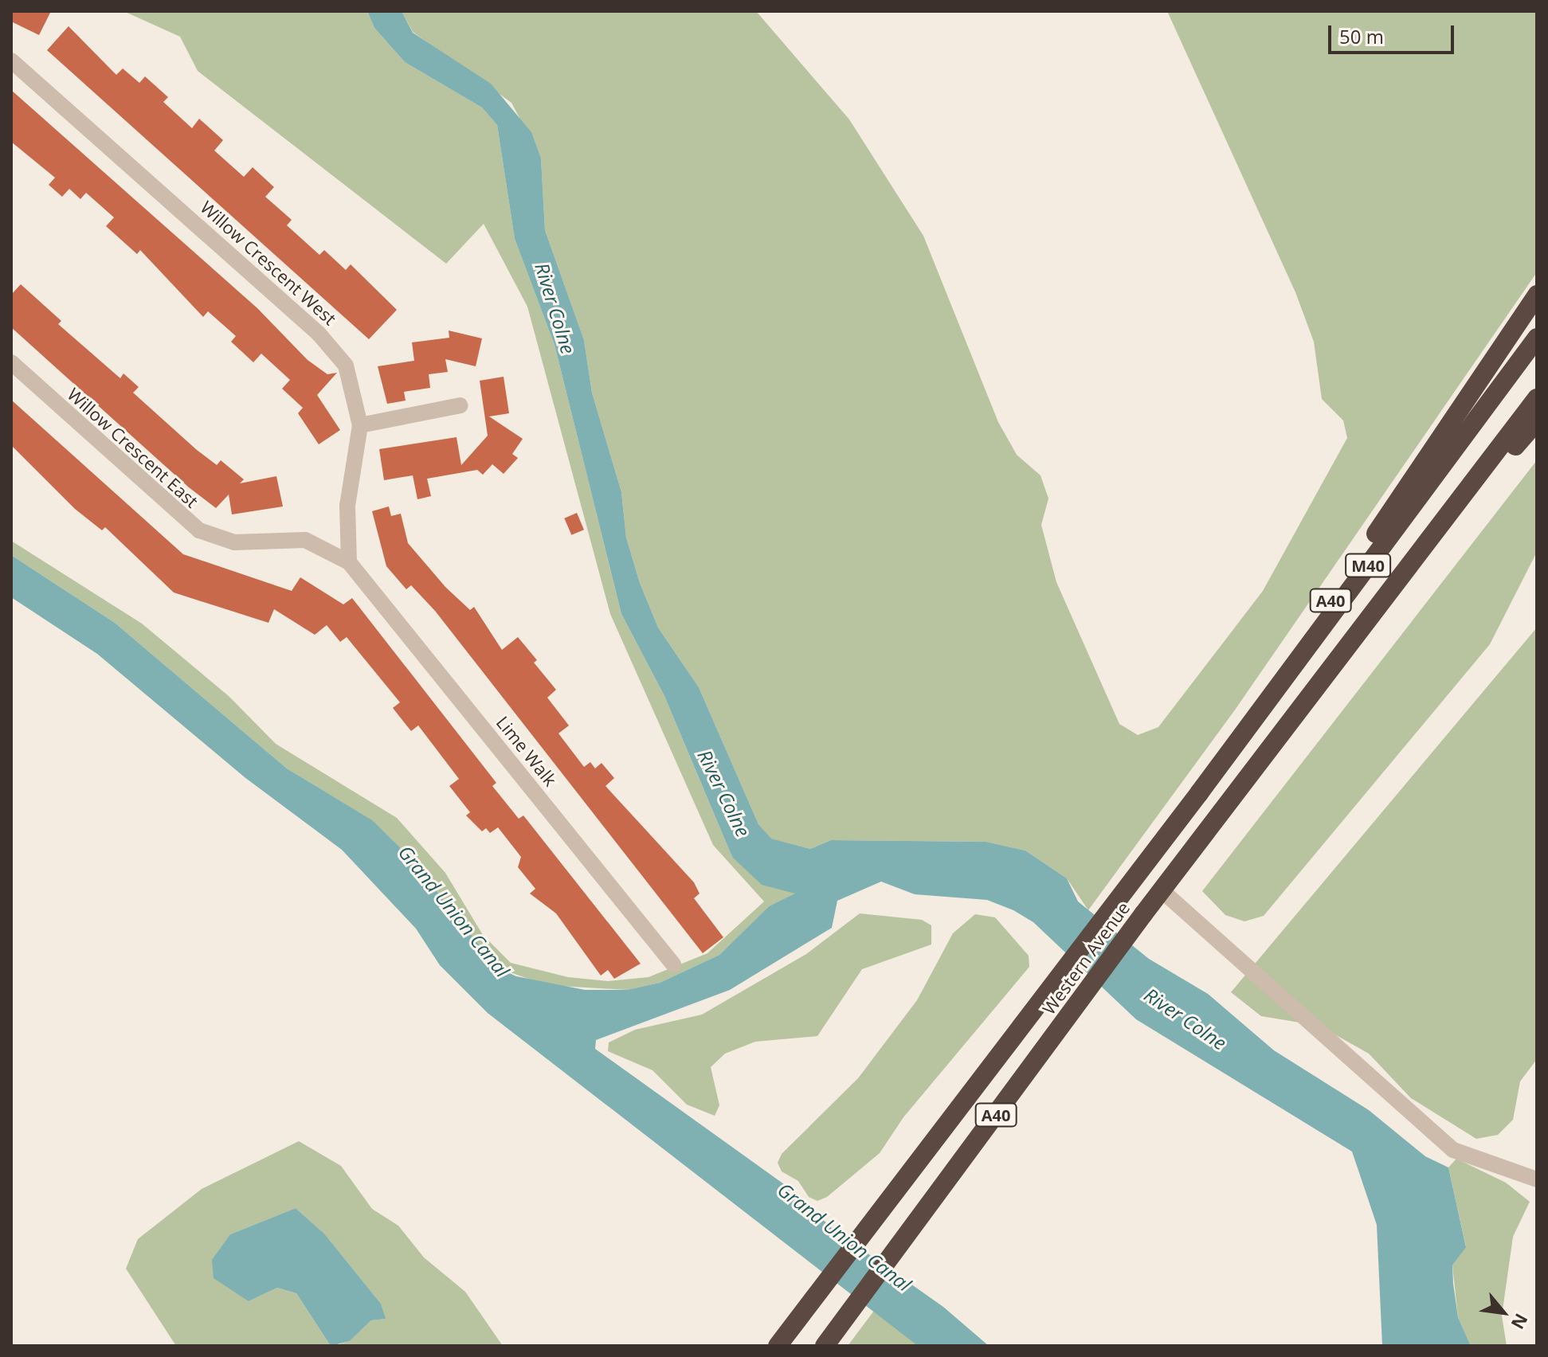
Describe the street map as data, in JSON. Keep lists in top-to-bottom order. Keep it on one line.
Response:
{"streets":{"highway":["M40","A40","Western Avenue"],"street":["Willow Crescent West","Willow Crescent East","Lime Walk"]},"crossings":[["Willow Crescent West","Willow Crescent East"],["Willow Crescent West","Lime Walk"],["Willow Crescent East","Lime Walk"],["M40","A40"],["M40","Western Avenue"],["A40","Western Avenue"]],"water":["River Colne","Grand Union Canal"],"scale_bar":"50 m","north":"bottom right"}
